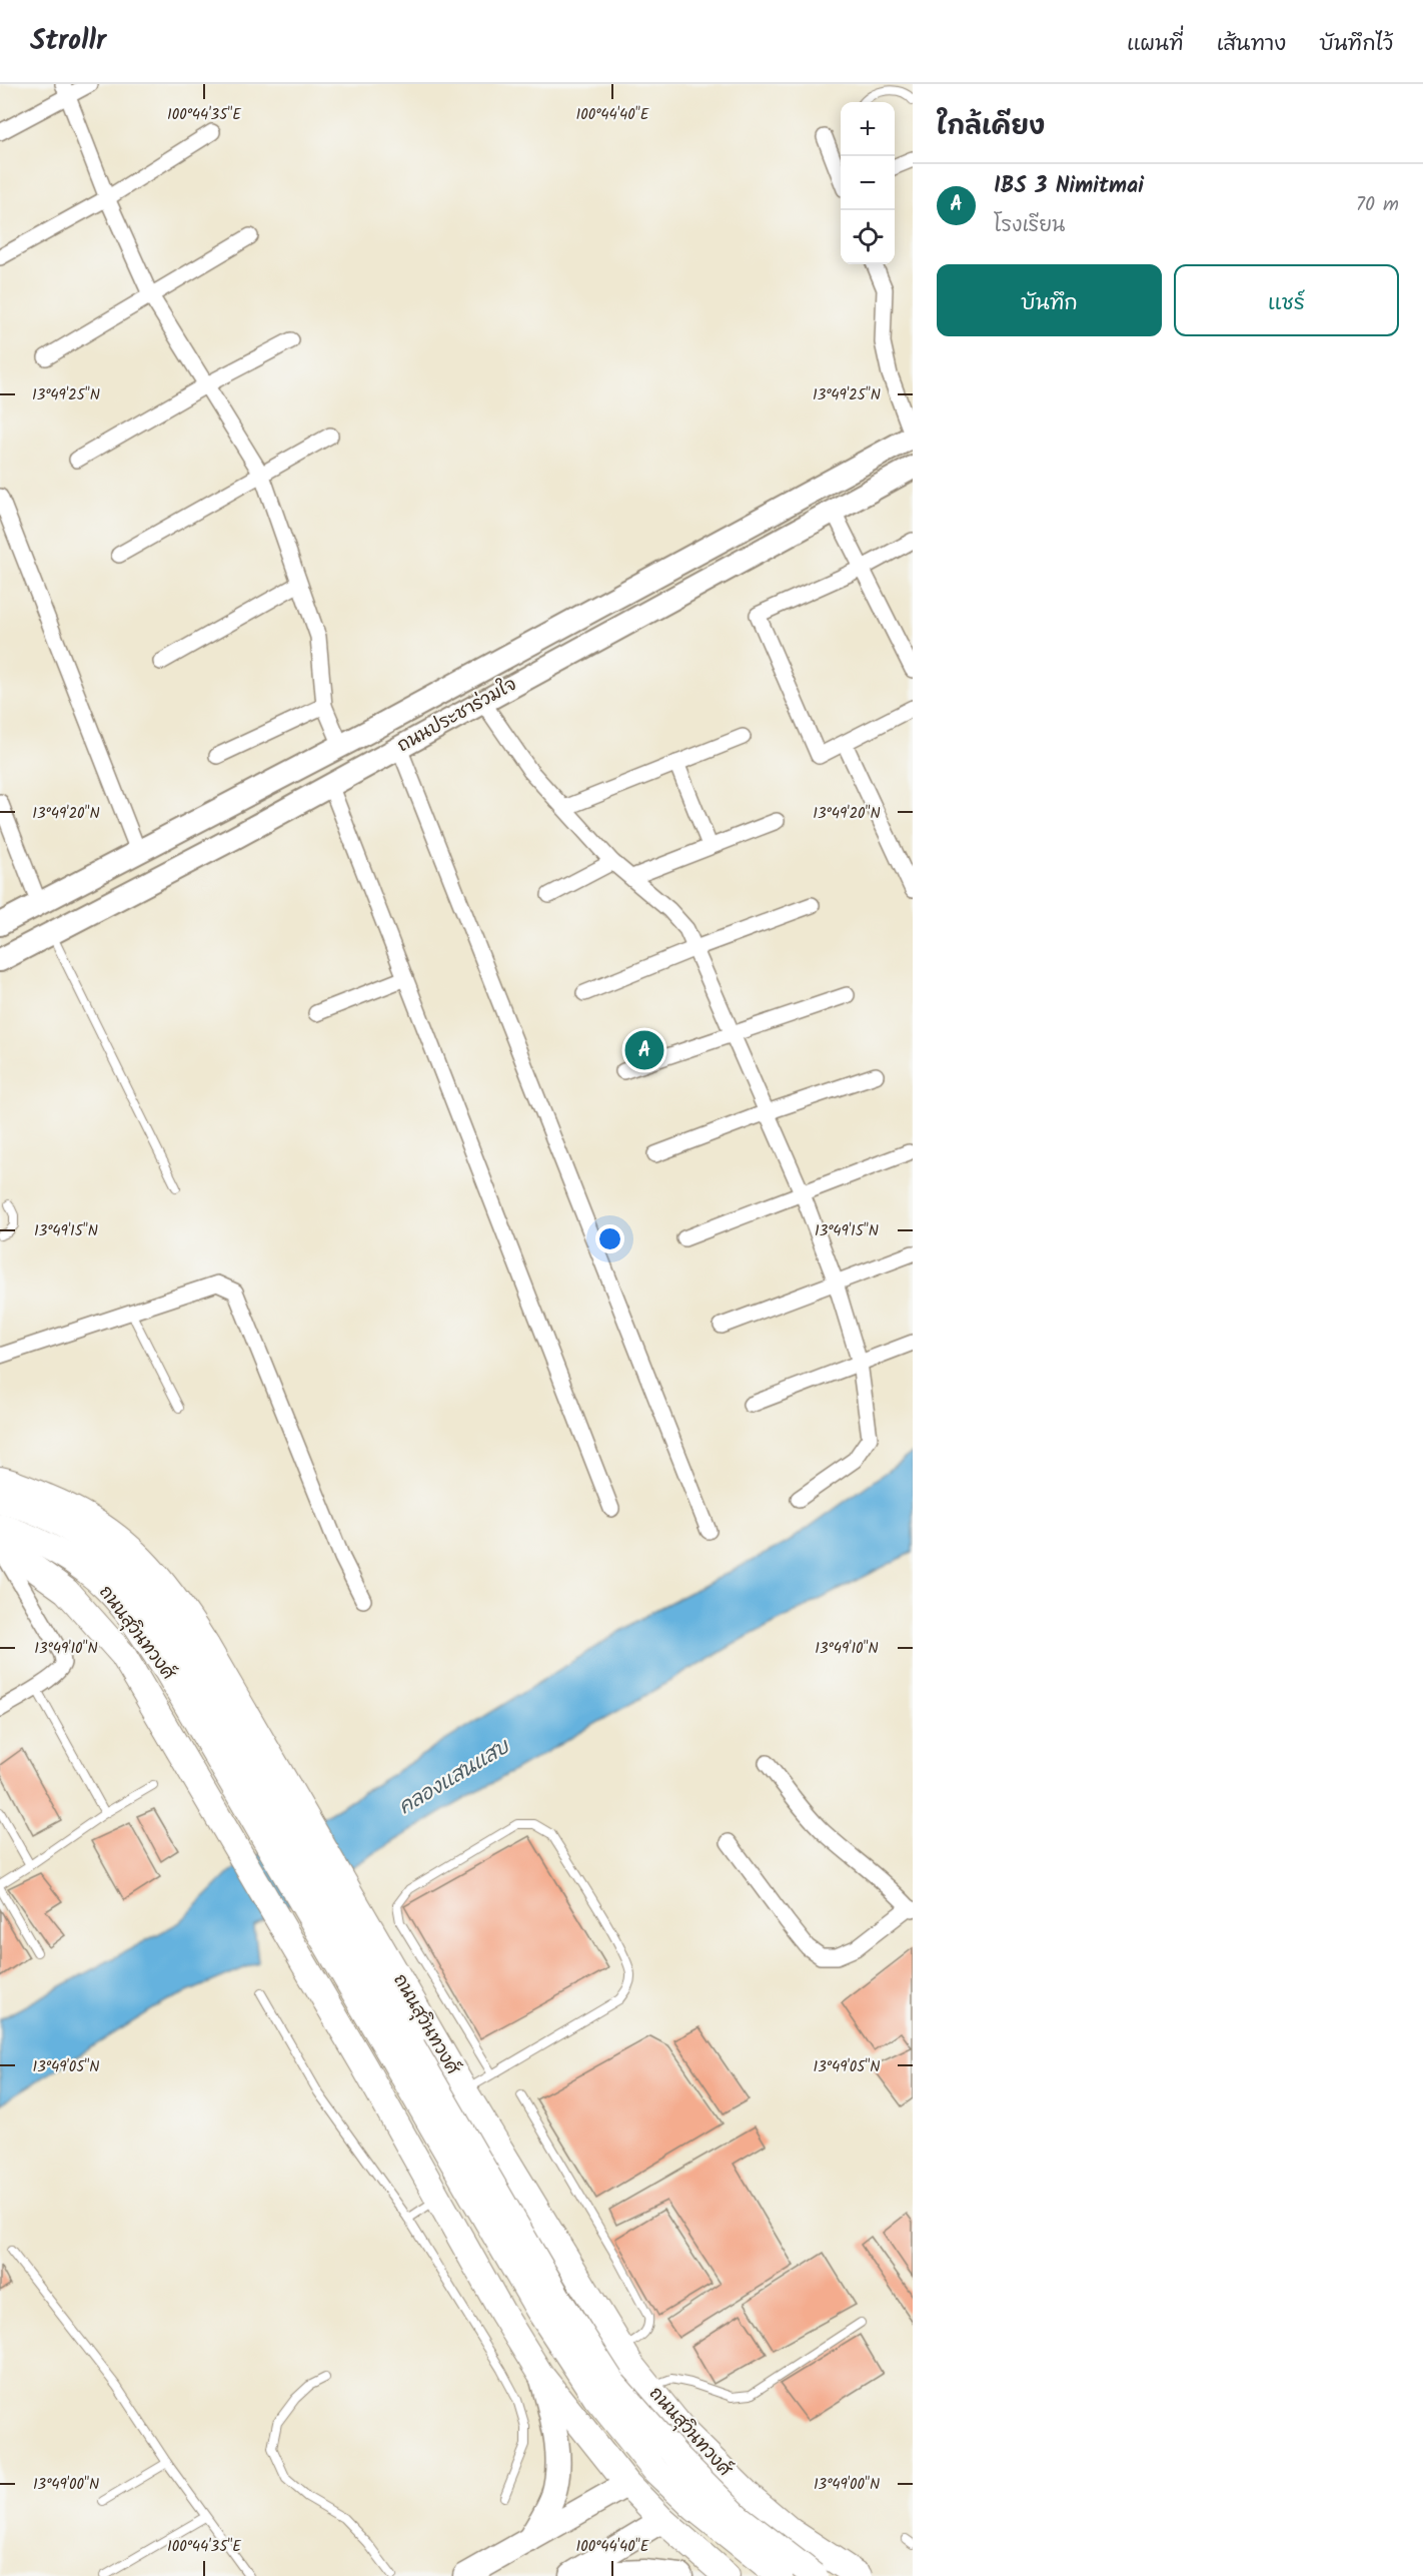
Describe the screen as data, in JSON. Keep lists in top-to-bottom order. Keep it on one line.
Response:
{"streets":{"highway":["ถนนสุวินทวงศ์"],"main road":["ถนนประชาร่วมใจ"]},"water":["คลองแสนแสบ"],"page":{"header":"Strollr","nav":["แผนที่","เส้นทาง","บันทึกไว้"],"heading":"ใกล้เคียง","map_buttons":["+","−"],"list":[{"mark":"A","name":"IBS 3 Nimitmai","note":"โรงเรียน","value":"70 m"}],"buttons":["บันทึก","แชร์"],"pins":"A"},"coordinates":["100°44'35\"E","100°44'40\"E","13°49'25\"N","13°49'20\"N","13°49'15\"N","13°49'10\"N","13°49'05\"N","13°49'00\"N"]}
